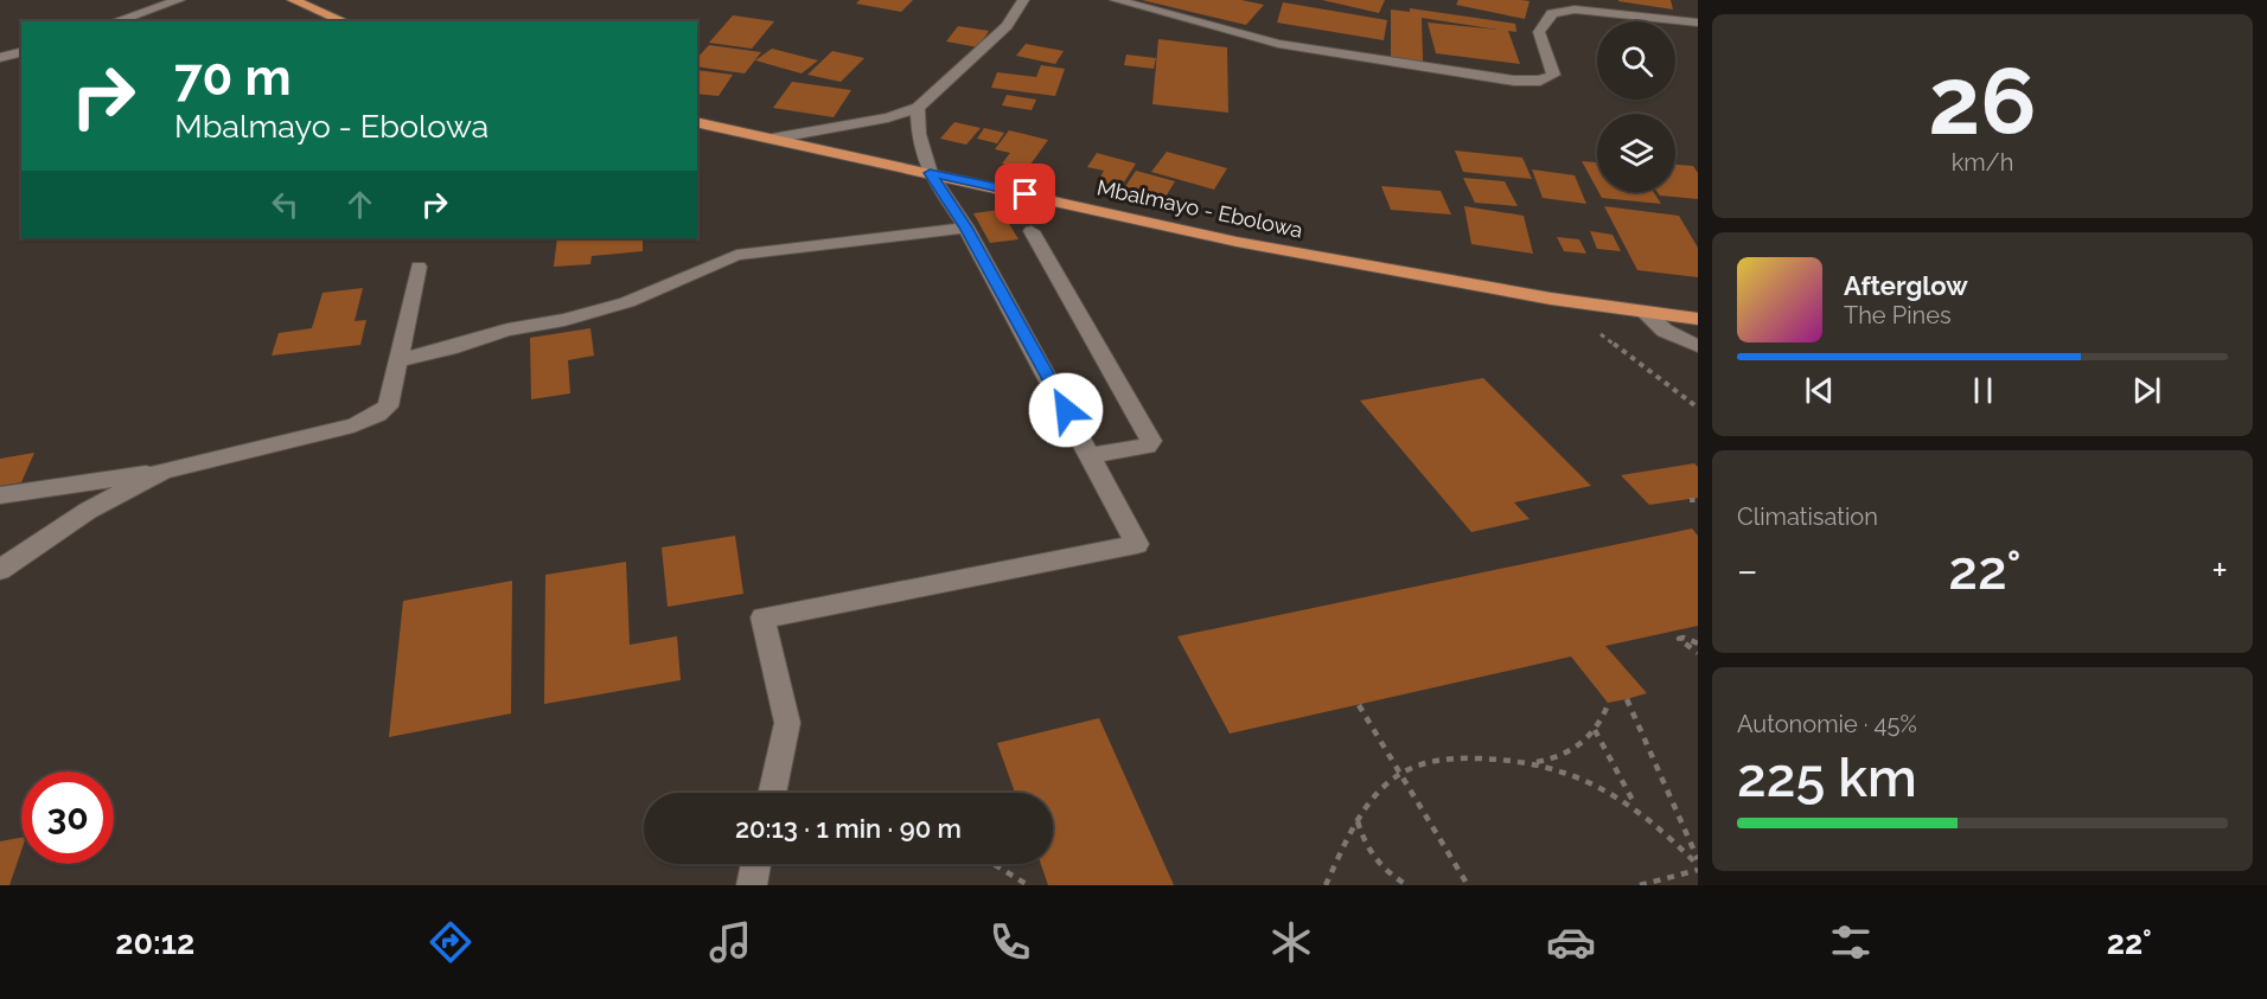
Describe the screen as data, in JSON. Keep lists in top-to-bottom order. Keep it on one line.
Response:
{"streets":{"highway":["Mbalmayo - Ebolowa"]},"page":{"tile":[["26","km/h"],"Climatisation",["Autonomie · 45%","225 km"]],"turn":["70 m","Mbalmayo - Ebolowa"],"song":["Afterglow","The Pines"],"heat":["−","22°","+"],"limit":"30","trip":"20:13 · 1 min · 90 m","tabs":["20:12","22°"]}}
